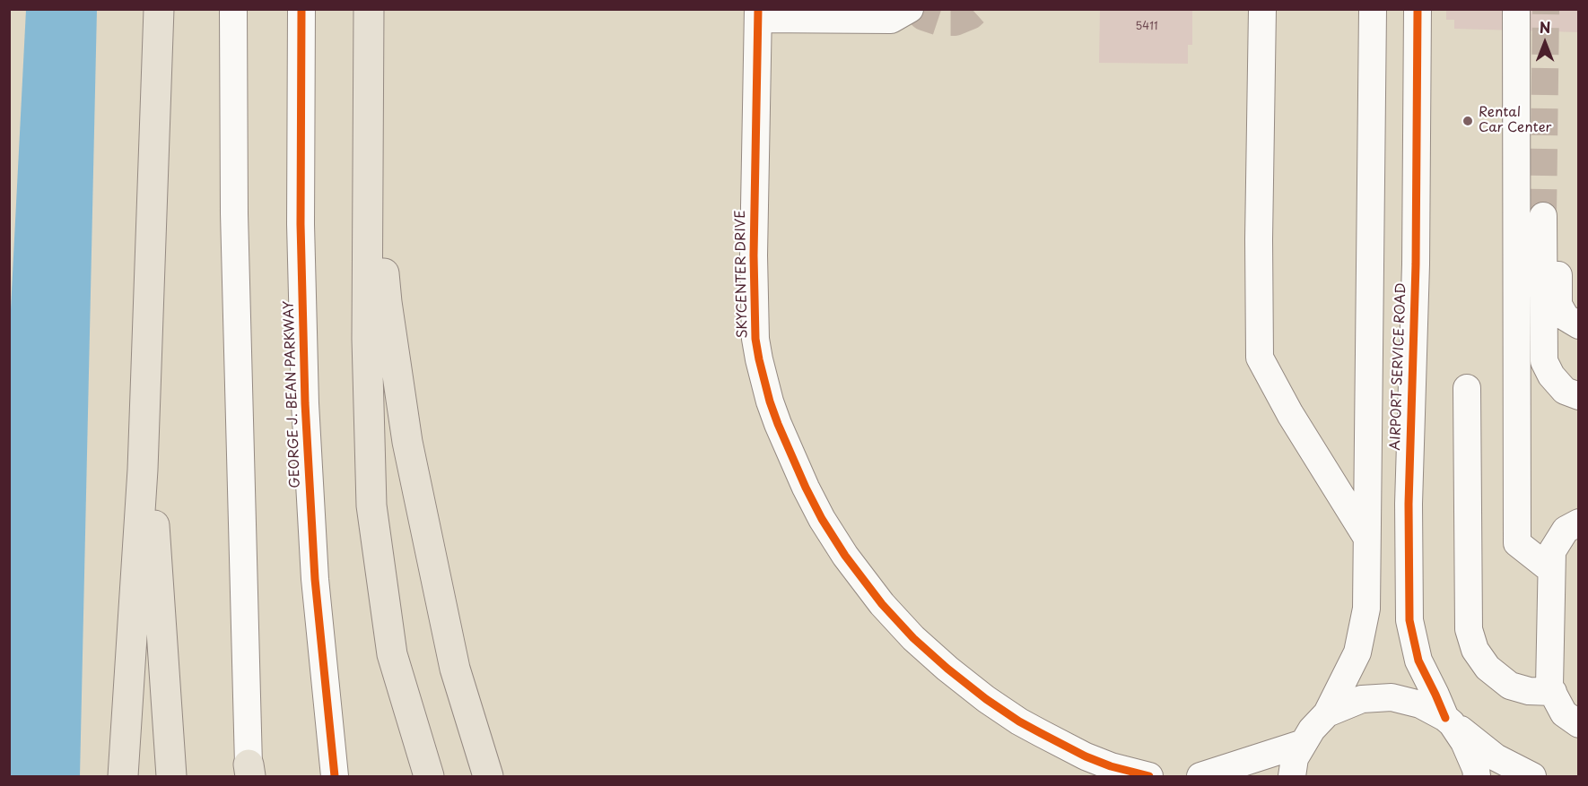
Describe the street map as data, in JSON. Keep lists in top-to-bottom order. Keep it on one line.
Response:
{"streets":{"street":["SKYCENTER DRIVE","AIRPORT SERVICE ROAD","GEORGE J. BEAN PARKWAY"]},"places":["Rental Car Center"],"house_numbers":["5411"],"north":"top"}
